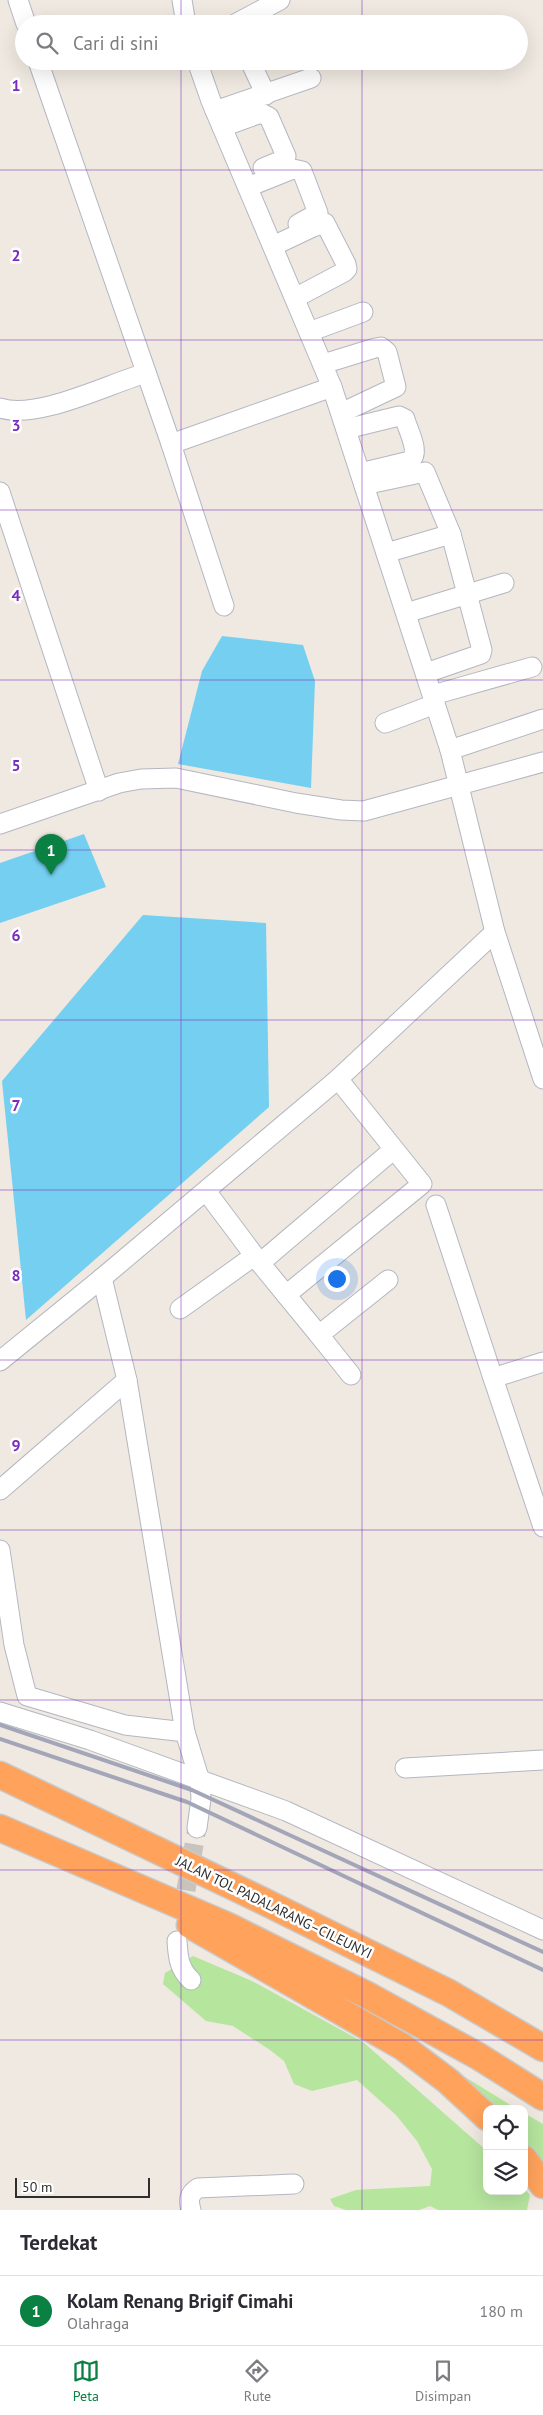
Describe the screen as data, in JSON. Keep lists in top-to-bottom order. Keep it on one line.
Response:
{"streets":{"highway":["JALAN TOL PADALARANG–CILEUNYI"]},"scale_bar":"50 m","page":{"search":"Cari di sini","pins":"1","scale":"50 m","heading":"Terdekat","list":[{"mark":"1","name":"Kolam Renang Brigif Cimahi","note":"Olahraga","value":"180 m"}],"nav":["Peta","Rute","Disimpan"]},"grid":{"rows":["1","2","3","4","5","6","7","8","9"]}}
